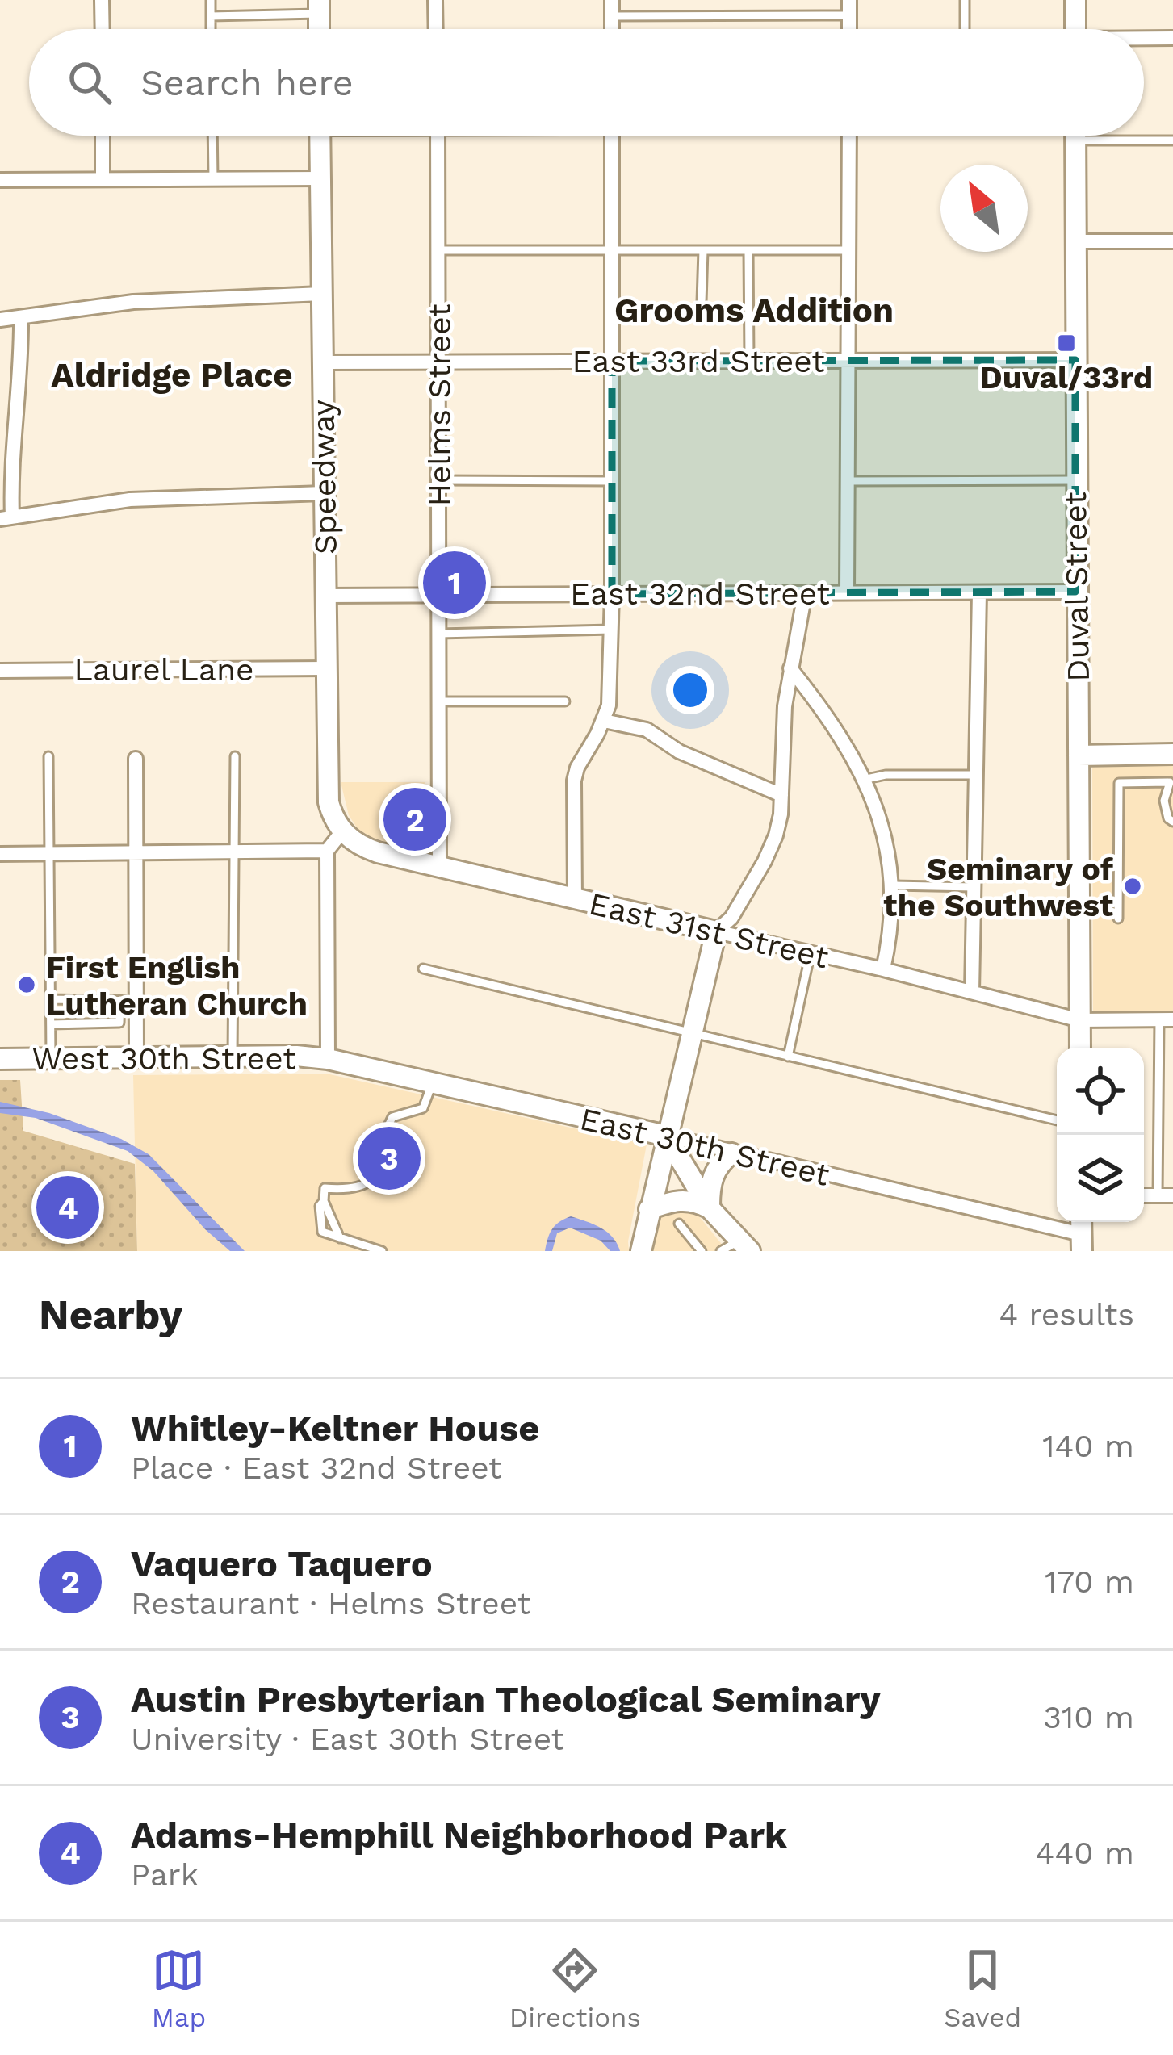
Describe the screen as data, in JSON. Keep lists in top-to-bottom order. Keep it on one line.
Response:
{"streets":{"street":["East 33rd Street","Helms Street","Speedway","Duval Street","East 32nd Street","Laurel Lane","East 31st Street","West 30th Street","East 30th Street"]},"crossings":[["East 33rd Street","Helms Street"],["East 33rd Street","Speedway"],["East 33rd Street","Duval Street"],["Helms Street","East 32nd Street"],["Helms Street","East 31st Street"],["Speedway","East 32nd Street"],["Speedway","Laurel Lane"],["Speedway","East 31st Street"],["Duval Street","East 32nd Street"],["Duval Street","East 31st Street"],["West 30th Street","East 30th Street"]],"districts":["Grooms Addition","Aldridge Place"],"places":{"transit":["Duval/33rd"],"other":["Seminary of the Southwest","First English Lutheran Church"]},"north":"top left","page":{"search":"Search here","pins":["1","2","3","4"],"heading":["Nearby","4 results"],"list":[{"mark":"1","name":"Whitley-Keltner House","note":"Place · East 32nd Street","value":"140 m"},{"mark":"2","name":"Vaquero Taquero","note":"Restaurant · Helms Street","value":"170 m"},{"mark":"3","name":"Austin Presbyterian Theological Seminary","note":"University · East 30th Street","value":"310 m"},{"mark":"4","name":"Adams-Hemphill Neighborhood Park","note":"Park","value":"440 m"}],"nav":["Map","Directions","Saved"]}}
